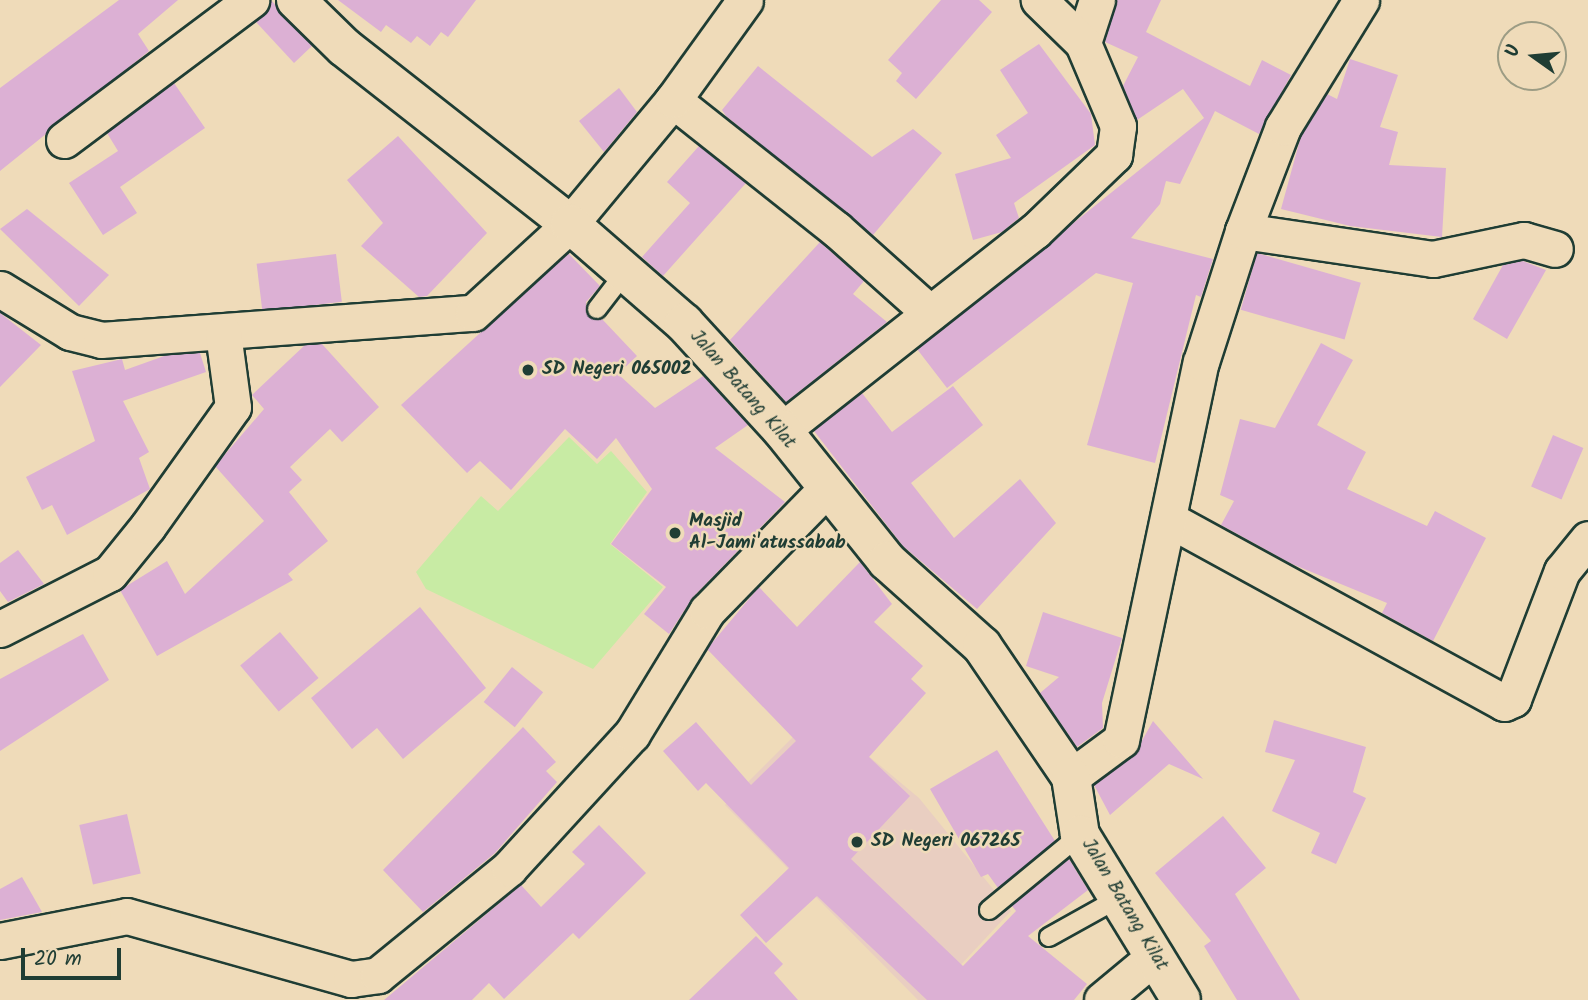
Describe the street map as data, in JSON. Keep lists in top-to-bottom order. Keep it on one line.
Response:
{"streets":{"street":["Jalan Batang Kilat"]},"places":["SD Negeri 065002","Masjid Al-Jami'atussabab","SD Negeri 067265"],"scale_bar":"20 m","north":"left"}
